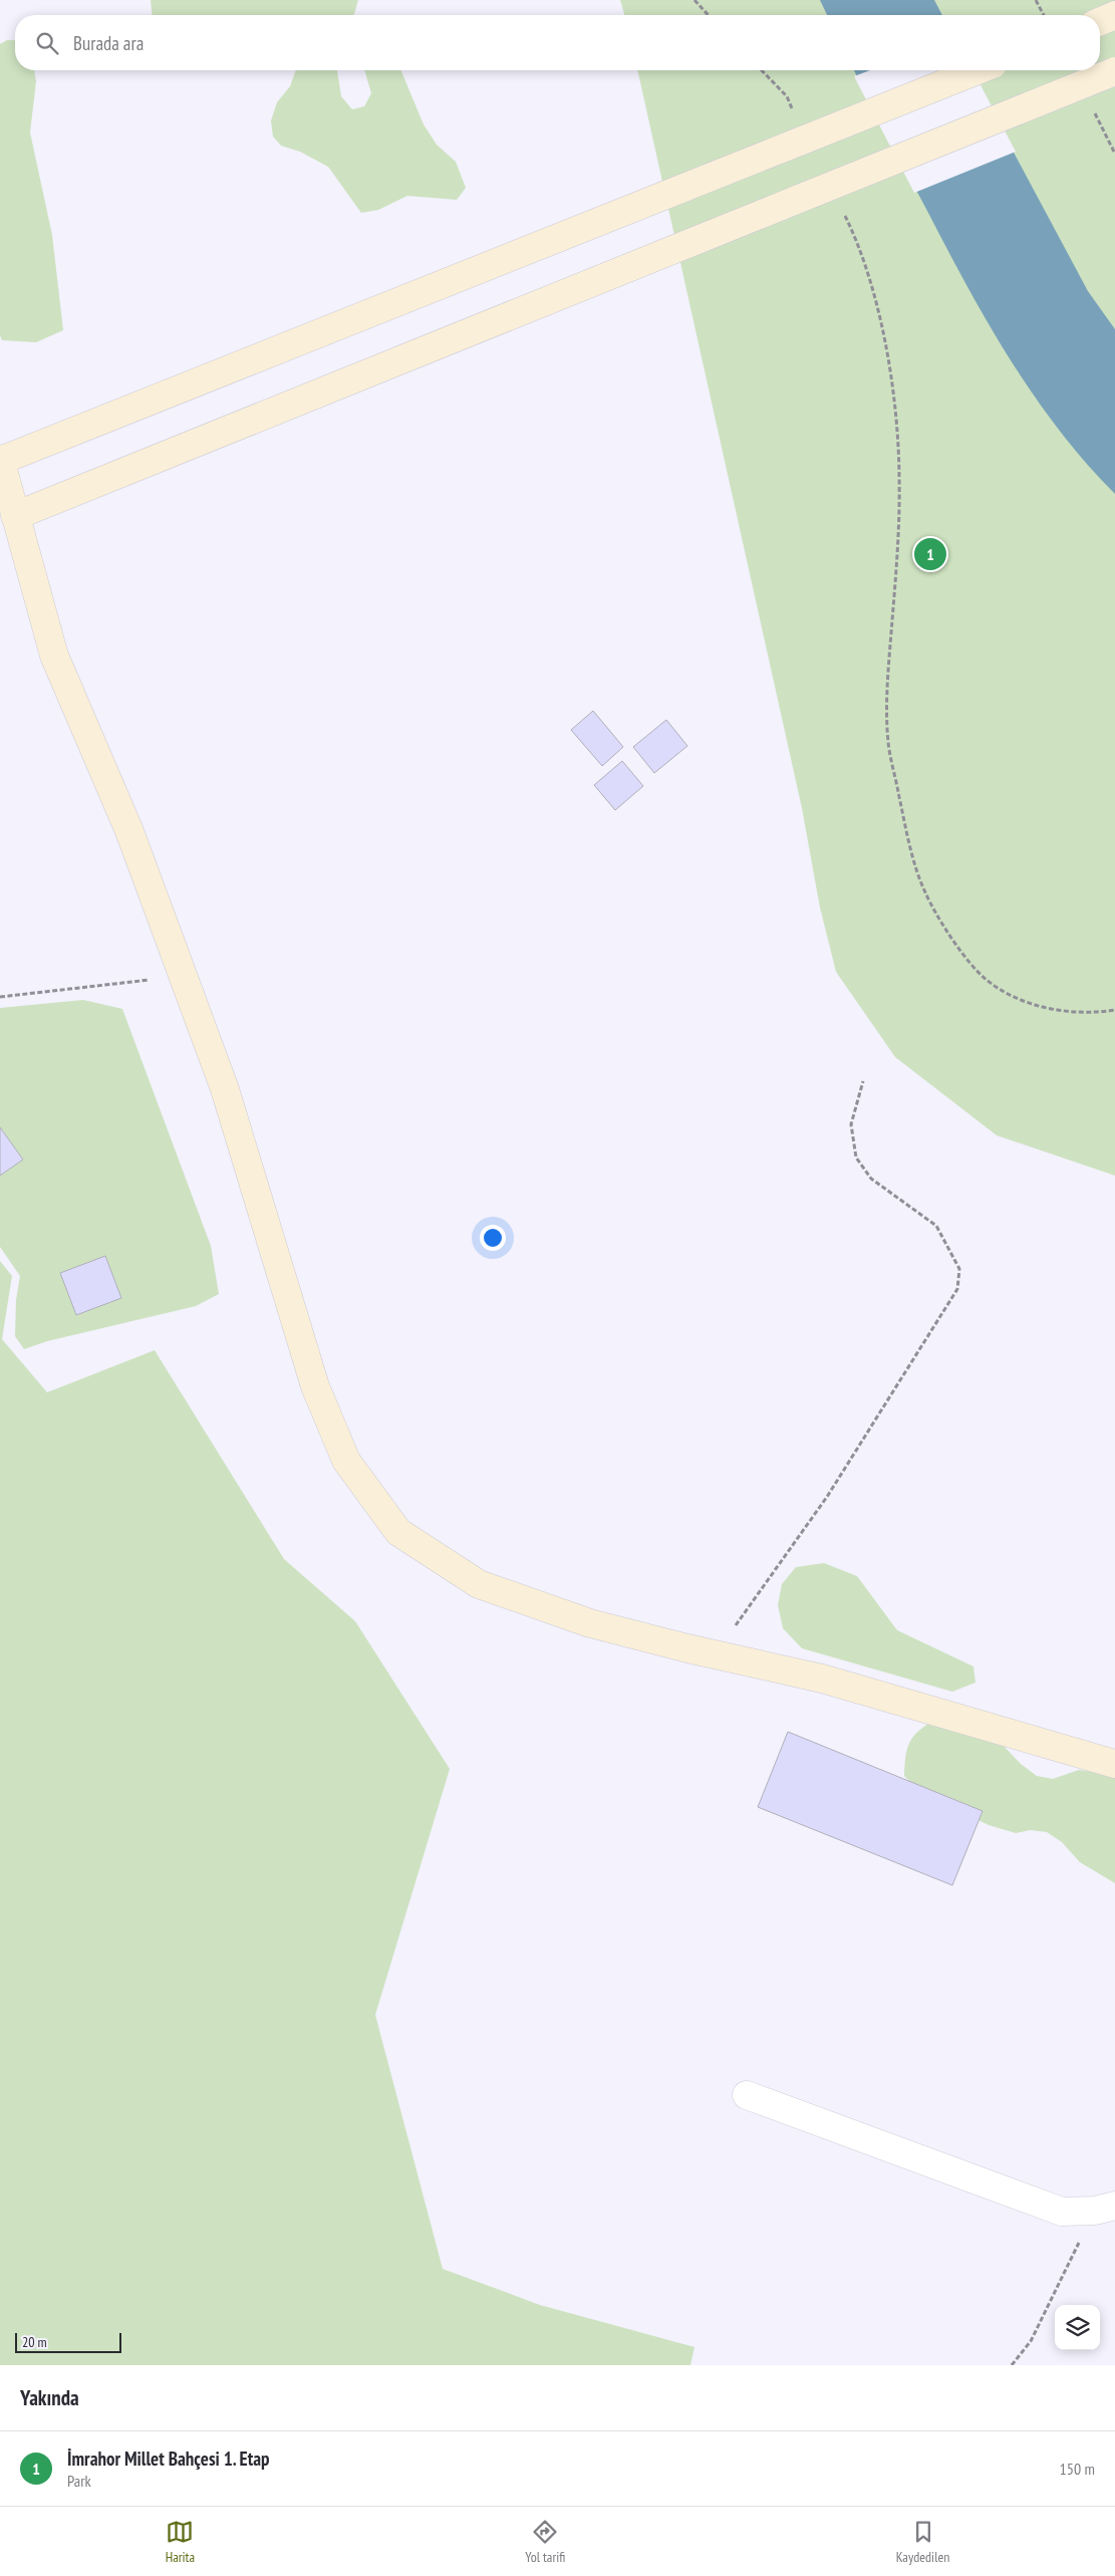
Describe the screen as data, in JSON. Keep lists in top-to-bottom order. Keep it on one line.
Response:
{"scale_bar":"20 m","page":{"search":"Burada ara","pins":"1","scale":"20 m","heading":"Yakında","list":[{"mark":"1","name":"İmrahor Millet Bahçesi 1. Etap","note":"Park","value":"150 m"}],"nav":["Harita","Yol tarifi","Kaydedilen"]}}
